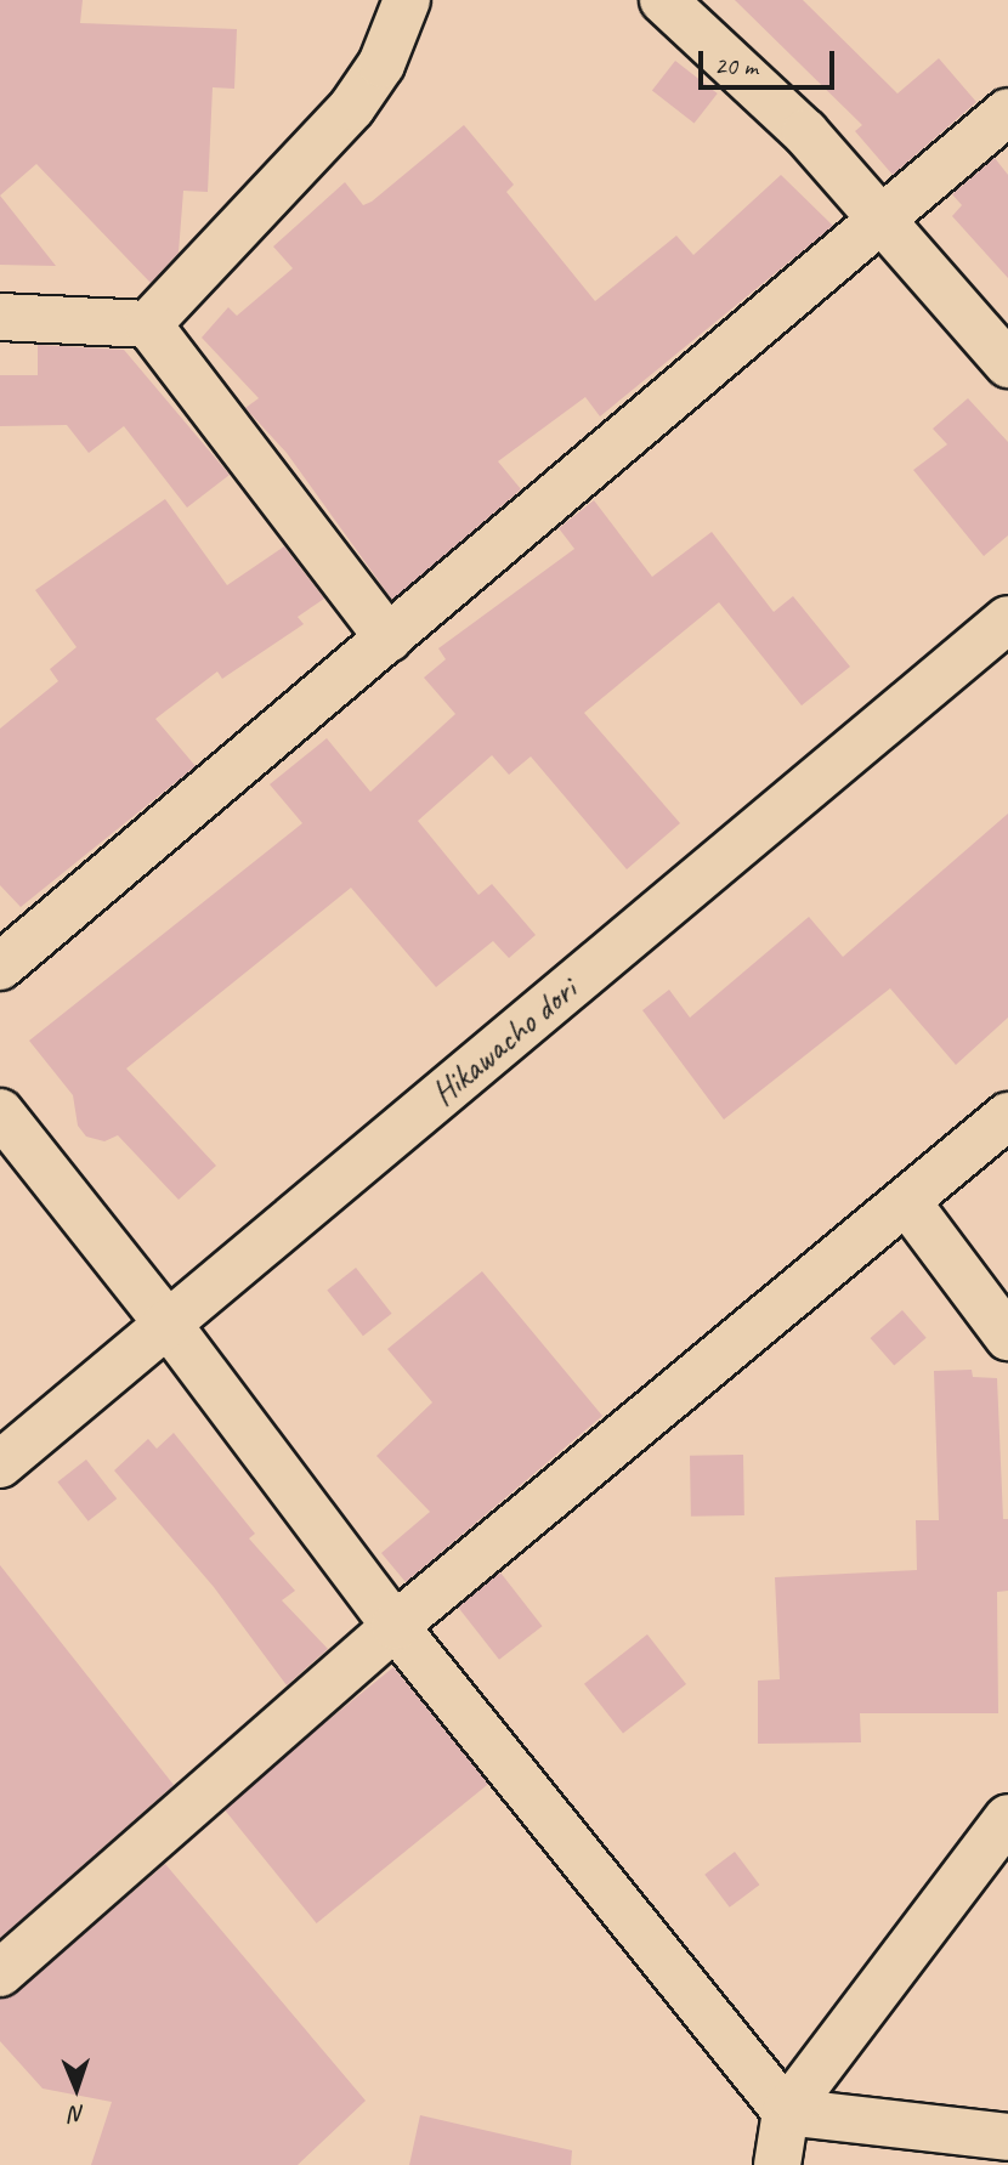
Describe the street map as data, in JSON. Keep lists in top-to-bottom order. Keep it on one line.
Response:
{"streets":{"street":["Hikawacho dori"]},"scale_bar":"20 m","north":"bottom"}
